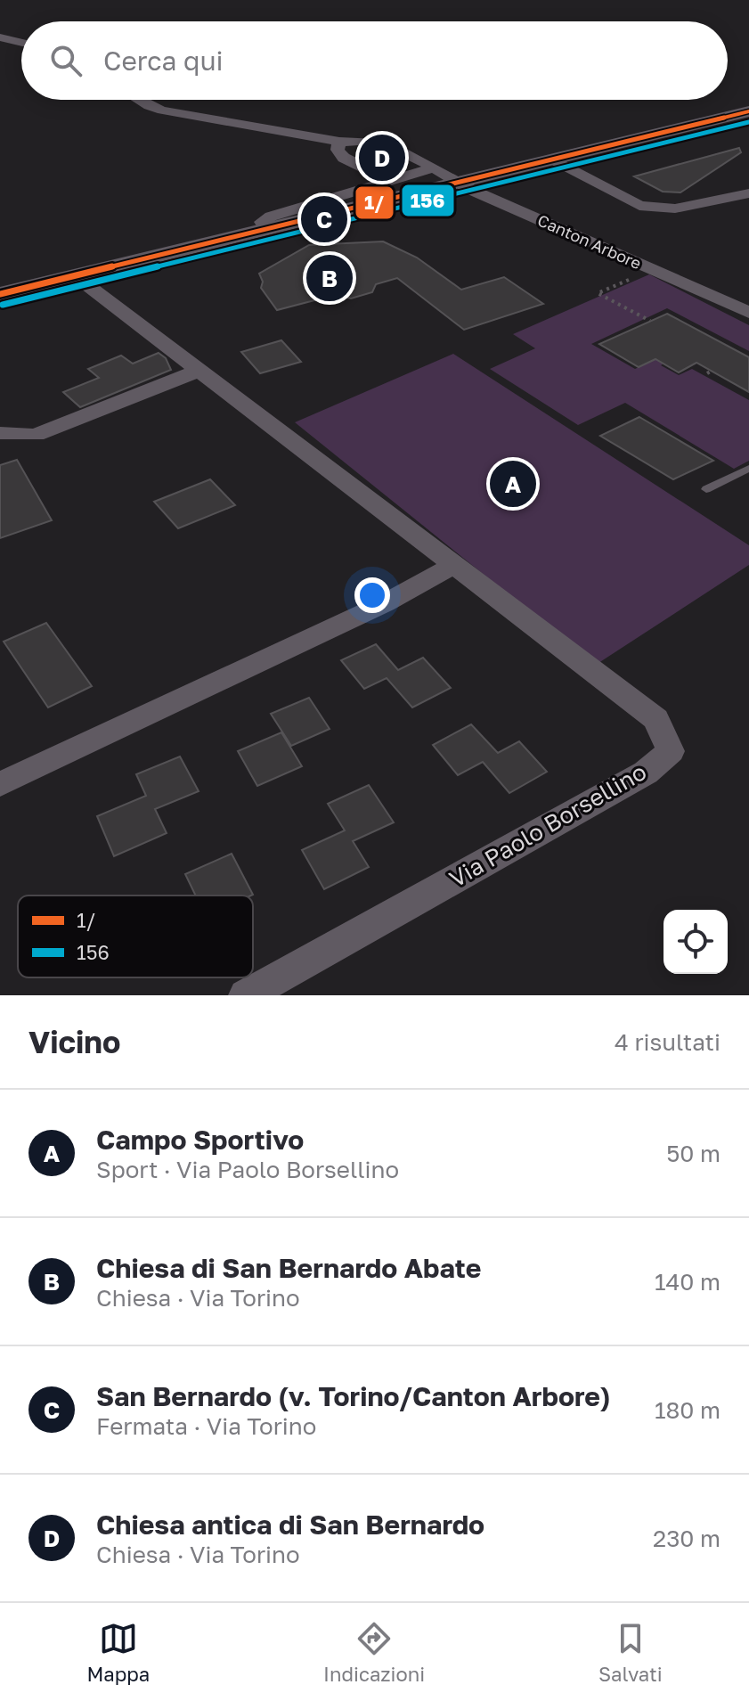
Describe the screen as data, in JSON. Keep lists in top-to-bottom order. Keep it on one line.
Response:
{"streets":{"street":["Canton Arbore","Via Paolo Borsellino"]},"lines":["transit line 1/","transit line 156"],"legend":["1/","156"],"page":{"search":"Cerca qui","pins":["D","C","B","A"],"heading":["Vicino","4 risultati"],"list":[{"mark":"A","name":"Campo Sportivo","note":"Sport · Via Paolo Borsellino","value":"50 m"},{"mark":"B","name":"Chiesa di San Bernardo Abate","note":"Chiesa · Via Torino","value":"140 m"},{"mark":"C","name":"San Bernardo (v. Torino/Canton Arbore)","note":"Fermata · Via Torino","value":"180 m"},{"mark":"D","name":"Chiesa antica di San Bernardo","note":"Chiesa · Via Torino","value":"230 m"}],"nav":["Mappa","Indicazioni","Salvati"]}}
